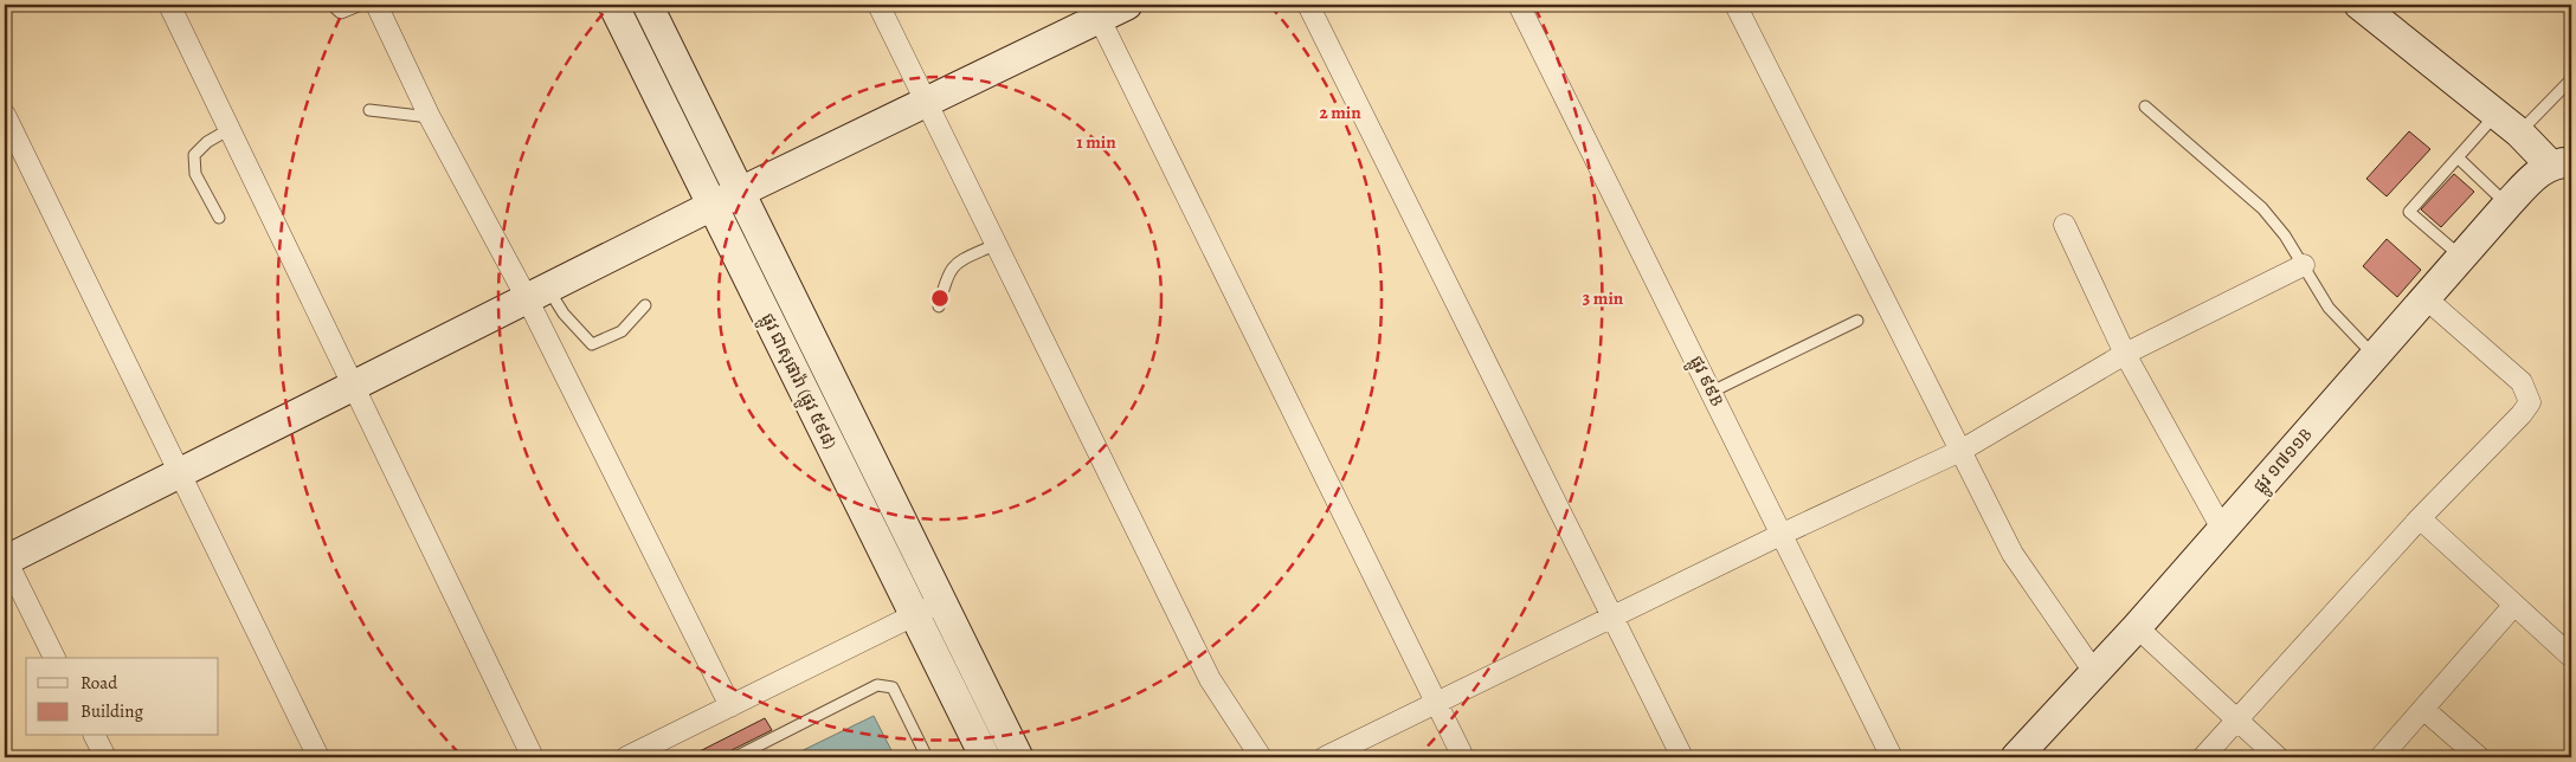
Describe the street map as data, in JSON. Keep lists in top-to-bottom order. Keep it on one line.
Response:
{"streets":{"street":["ផ្លូវ ជាសុផារ៉ា (ផ្លូវ ៥៩៨)","ផ្លូវ ៩៩B","ផ្លូវ ១៧១១B"]},"legend":["Road","Building"],"rings":["2 min","1 min","3 min"]}
